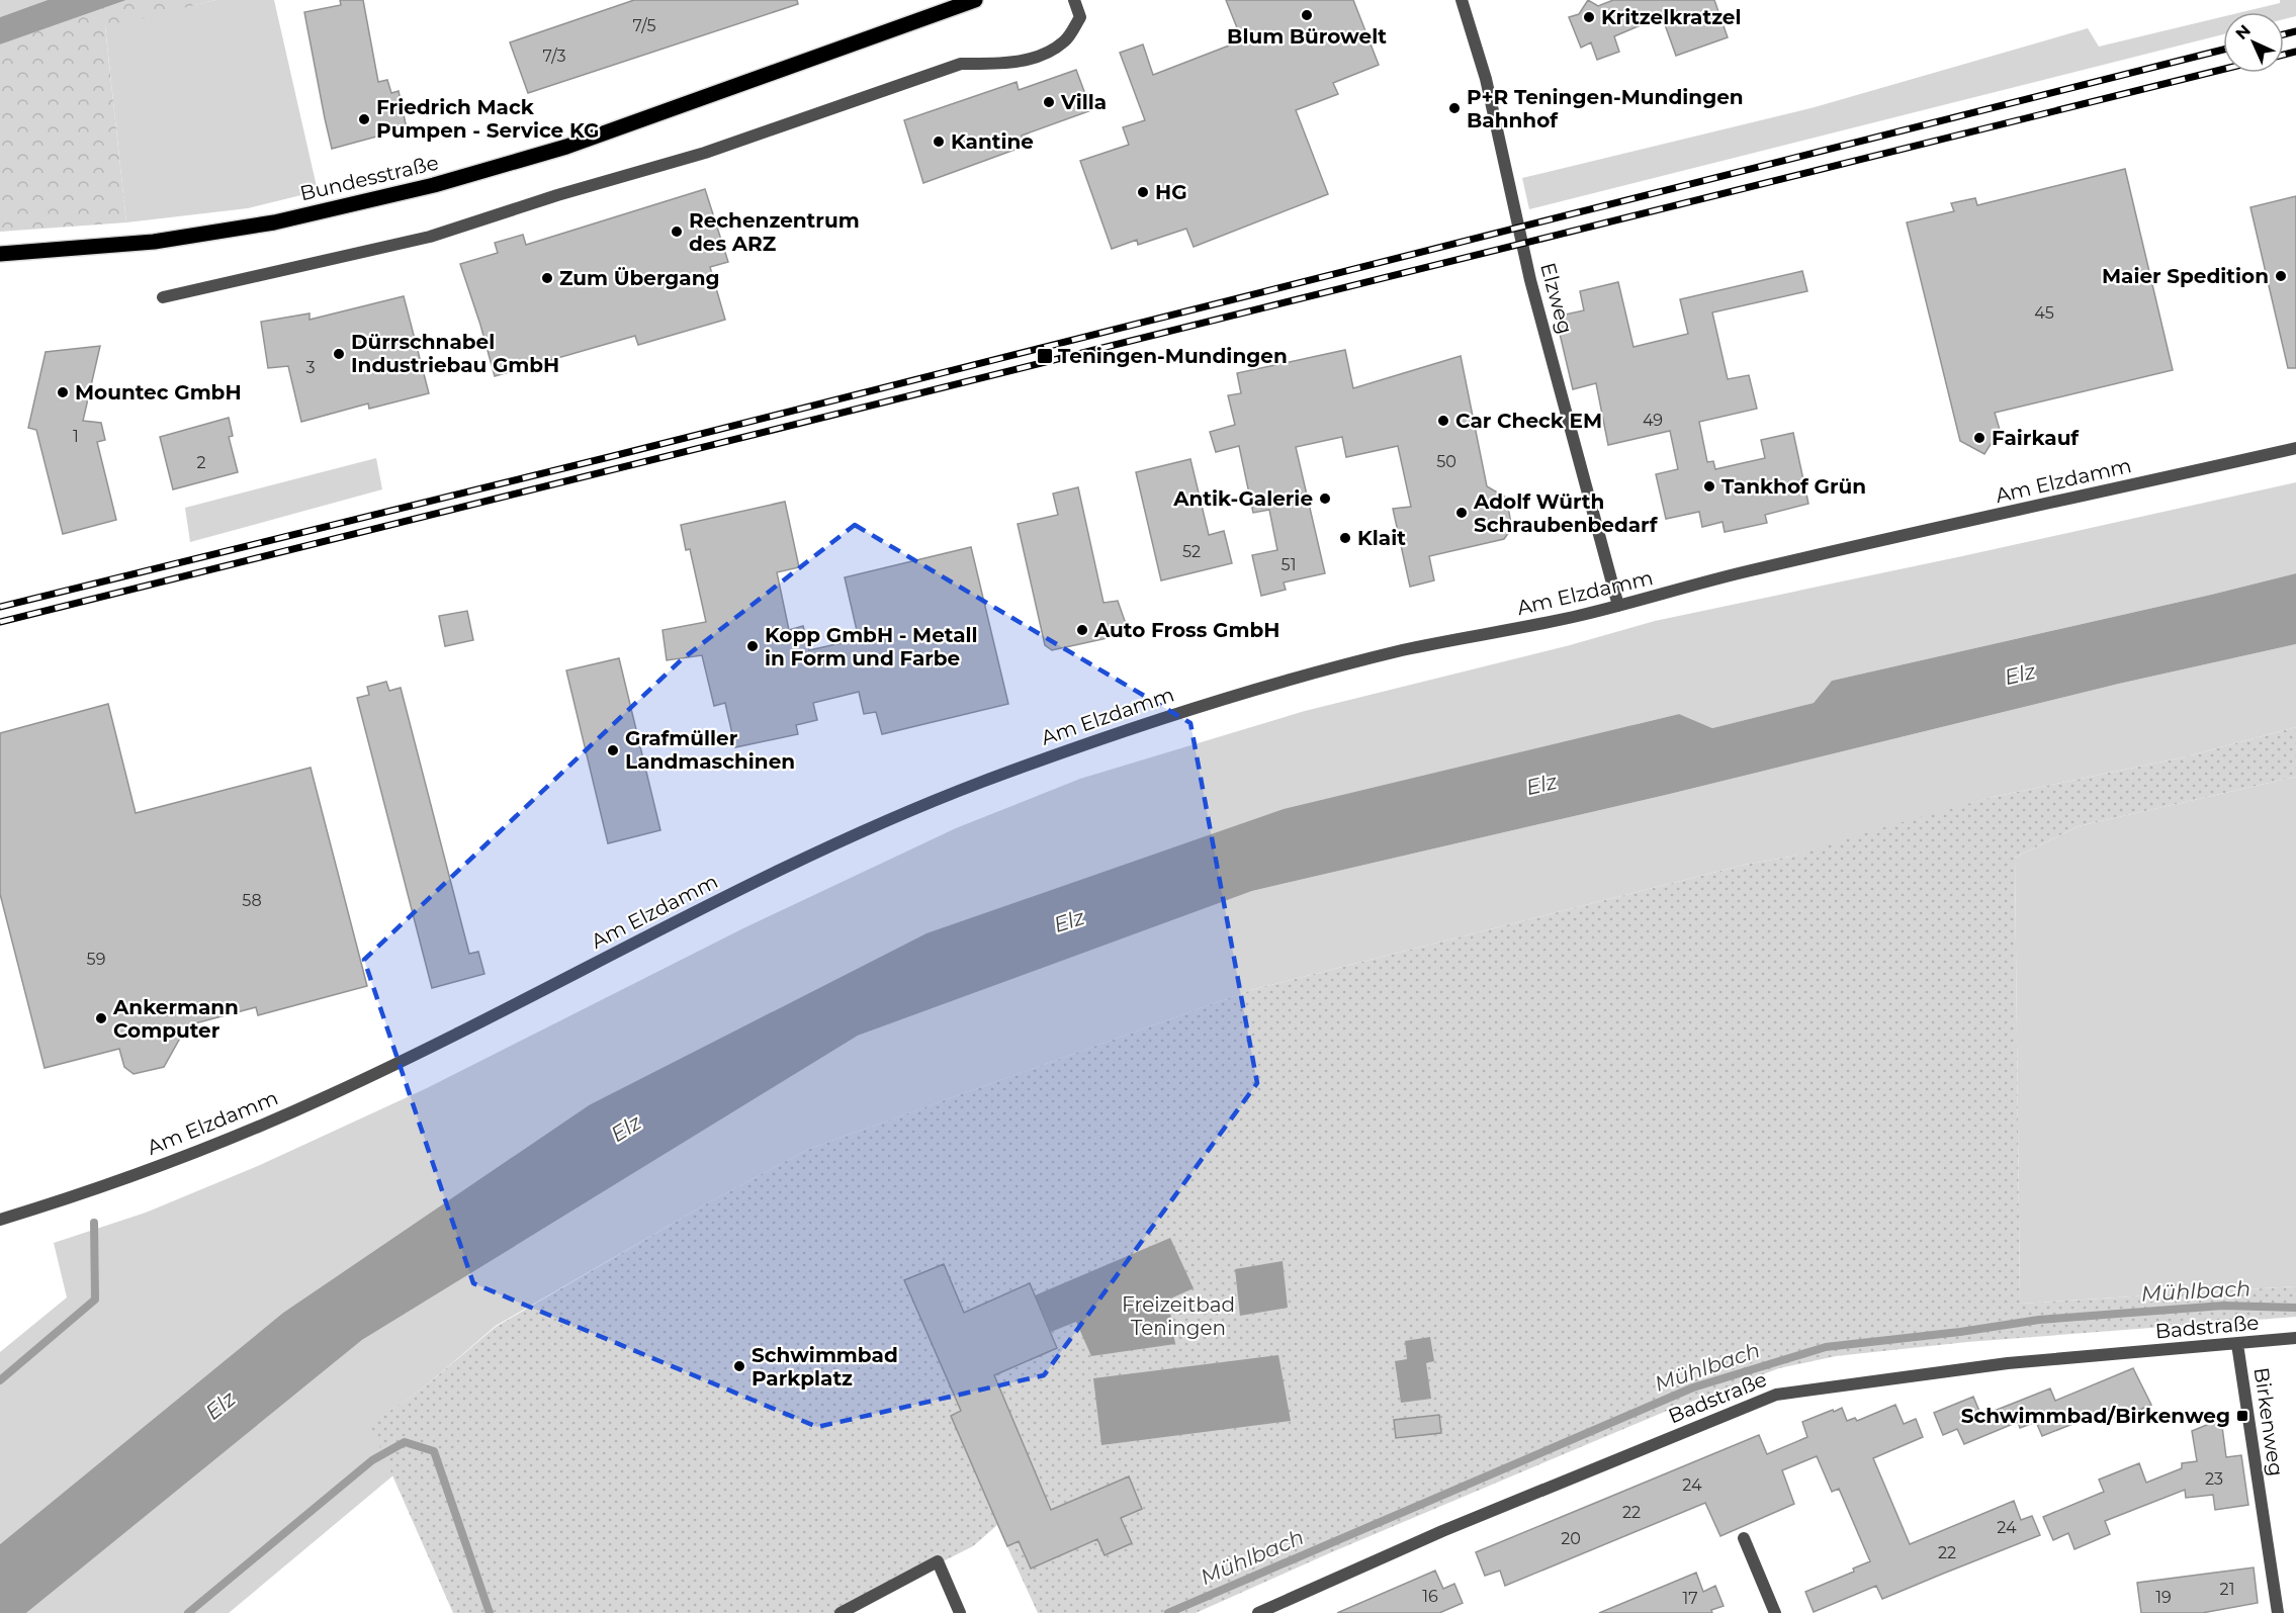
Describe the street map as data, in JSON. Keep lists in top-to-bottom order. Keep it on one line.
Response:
{"streets":{"main road":["Bundesstraße"],"street":["Elzweg","Am Elzdamm","Badstraße","Birkenweg"]},"crossings":[["Elzweg","Am Elzdamm"],["Badstraße","Birkenweg"]],"water":["Elz","Mühlbach"],"parks":["Freizeitbad Teningen"],"places":{"other":["Blum Bürowelt","Kritzelkratzel","Villa","P+R Teningen-Mundingen Bahnhof","Friedrich Mack Pumpen - Service KG","Kantine","HG","Rechenzentrum des ARZ","Maier Spedition","Zum Übergang","Dürrschnabel Industriebau GmbH","Mountec GmbH","Car Check EM","Fairkauf","Tankhof Grün","Antik-Galerie","Adolf Würth Schraubenbedarf","Klait","Auto Fross GmbH","Kopp GmbH - Metall in Form und Farbe","Grafmüller Landmaschinen","Ankermann Computer","Schwimmbad Parkplatz"],"transit":["Teningen-Mundingen","Schwimmbad/Birkenweg"]},"house_numbers":["7/5","7/3","45","3","49","1","50","2","52","51","58","59","23","24","22","24","20","22","21","16","19","17"],"north":"top left"}
